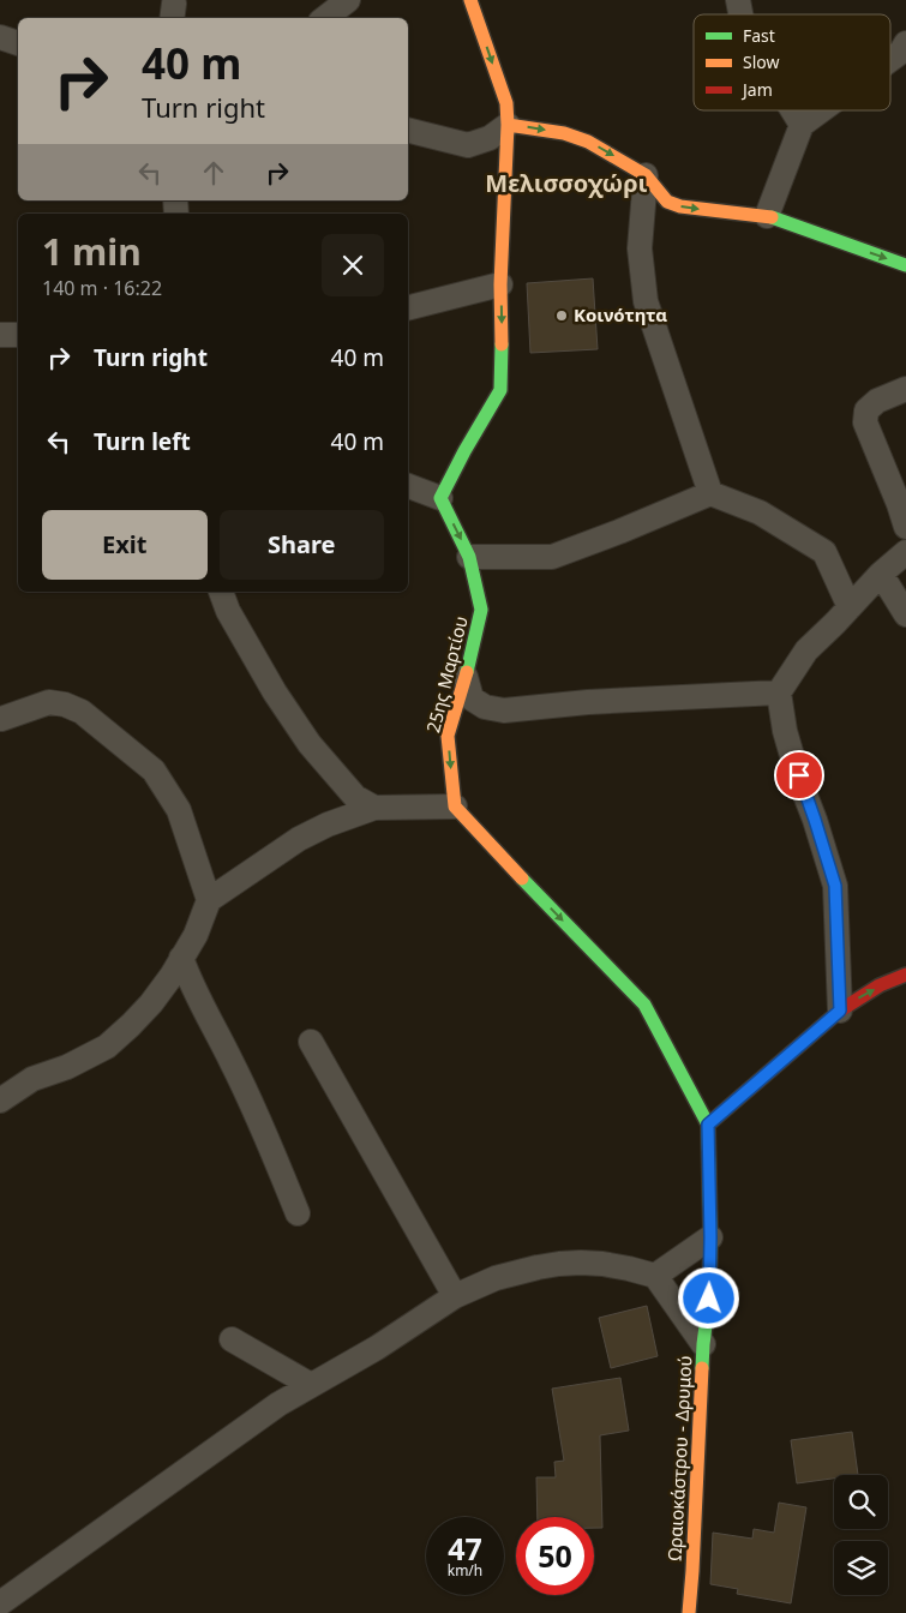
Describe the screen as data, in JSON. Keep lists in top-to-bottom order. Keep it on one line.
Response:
{"streets":{"main road":["25ης Μαρτίου","Ωραιοκάστρου - Δρυμού"]},"one_way":["25ης Μαρτίου"],"districts":["Μελισσοχώρι"],"places":["Κοινότητα"],"legend":["Fast","Slow","Jam"],"page":{"turn":["40 m","Turn right"],"heading":["1 min","140 m · 16:22"],"list":[{"name":"Turn right","value":"40 m"},{"name":"Turn left","value":"40 m"}],"buttons":["Exit","Share"],"speed":"47 km/h","limit":"50"}}
